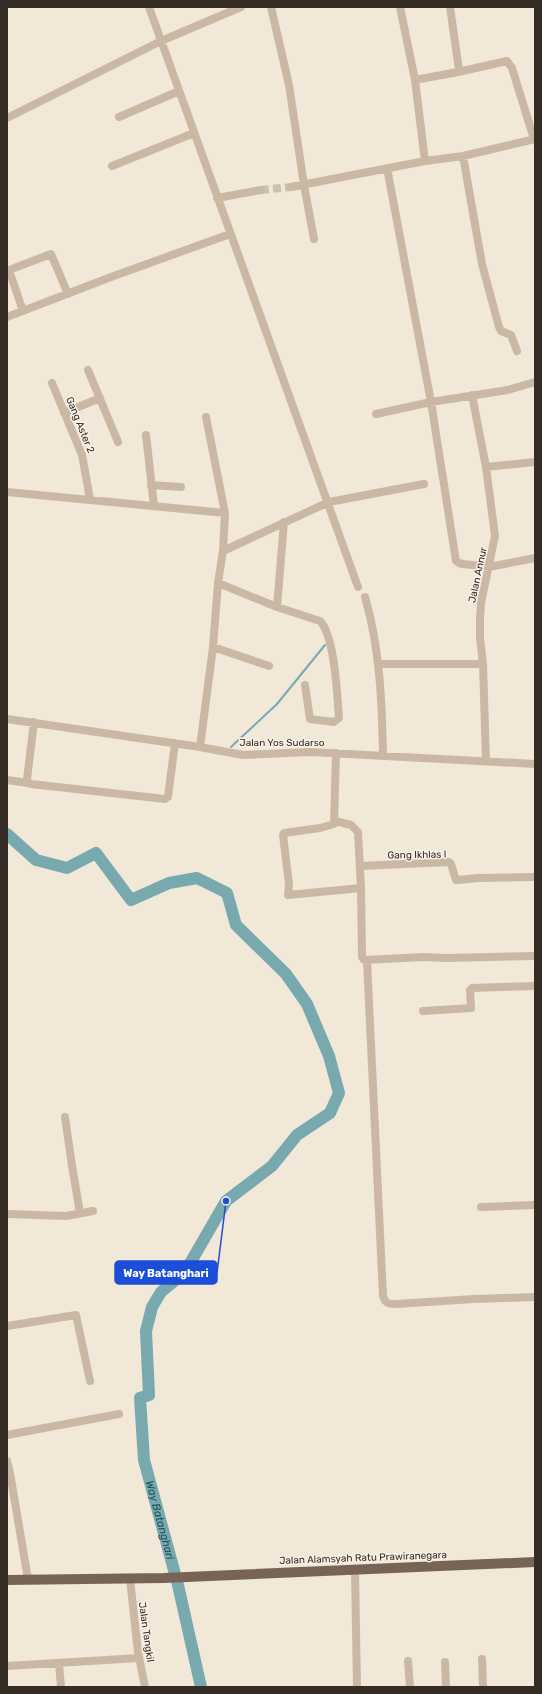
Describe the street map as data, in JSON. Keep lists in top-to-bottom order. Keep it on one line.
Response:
{"streets":{"main road":["Jalan Alamsyah Ratu Prawiranegara"],"street":["Gang Aster 2","Jalan Annur","Jalan Yos Sudarso","Gang Ikhlas I","Jalan Tangkil"]},"crossings":[["Jalan Annur","Jalan Yos Sudarso"],["Jalan Alamsyah Ratu Prawiranegara","Jalan Tangkil"]],"water":["Way Batanghari"],"places":["Way Batanghari"]}
